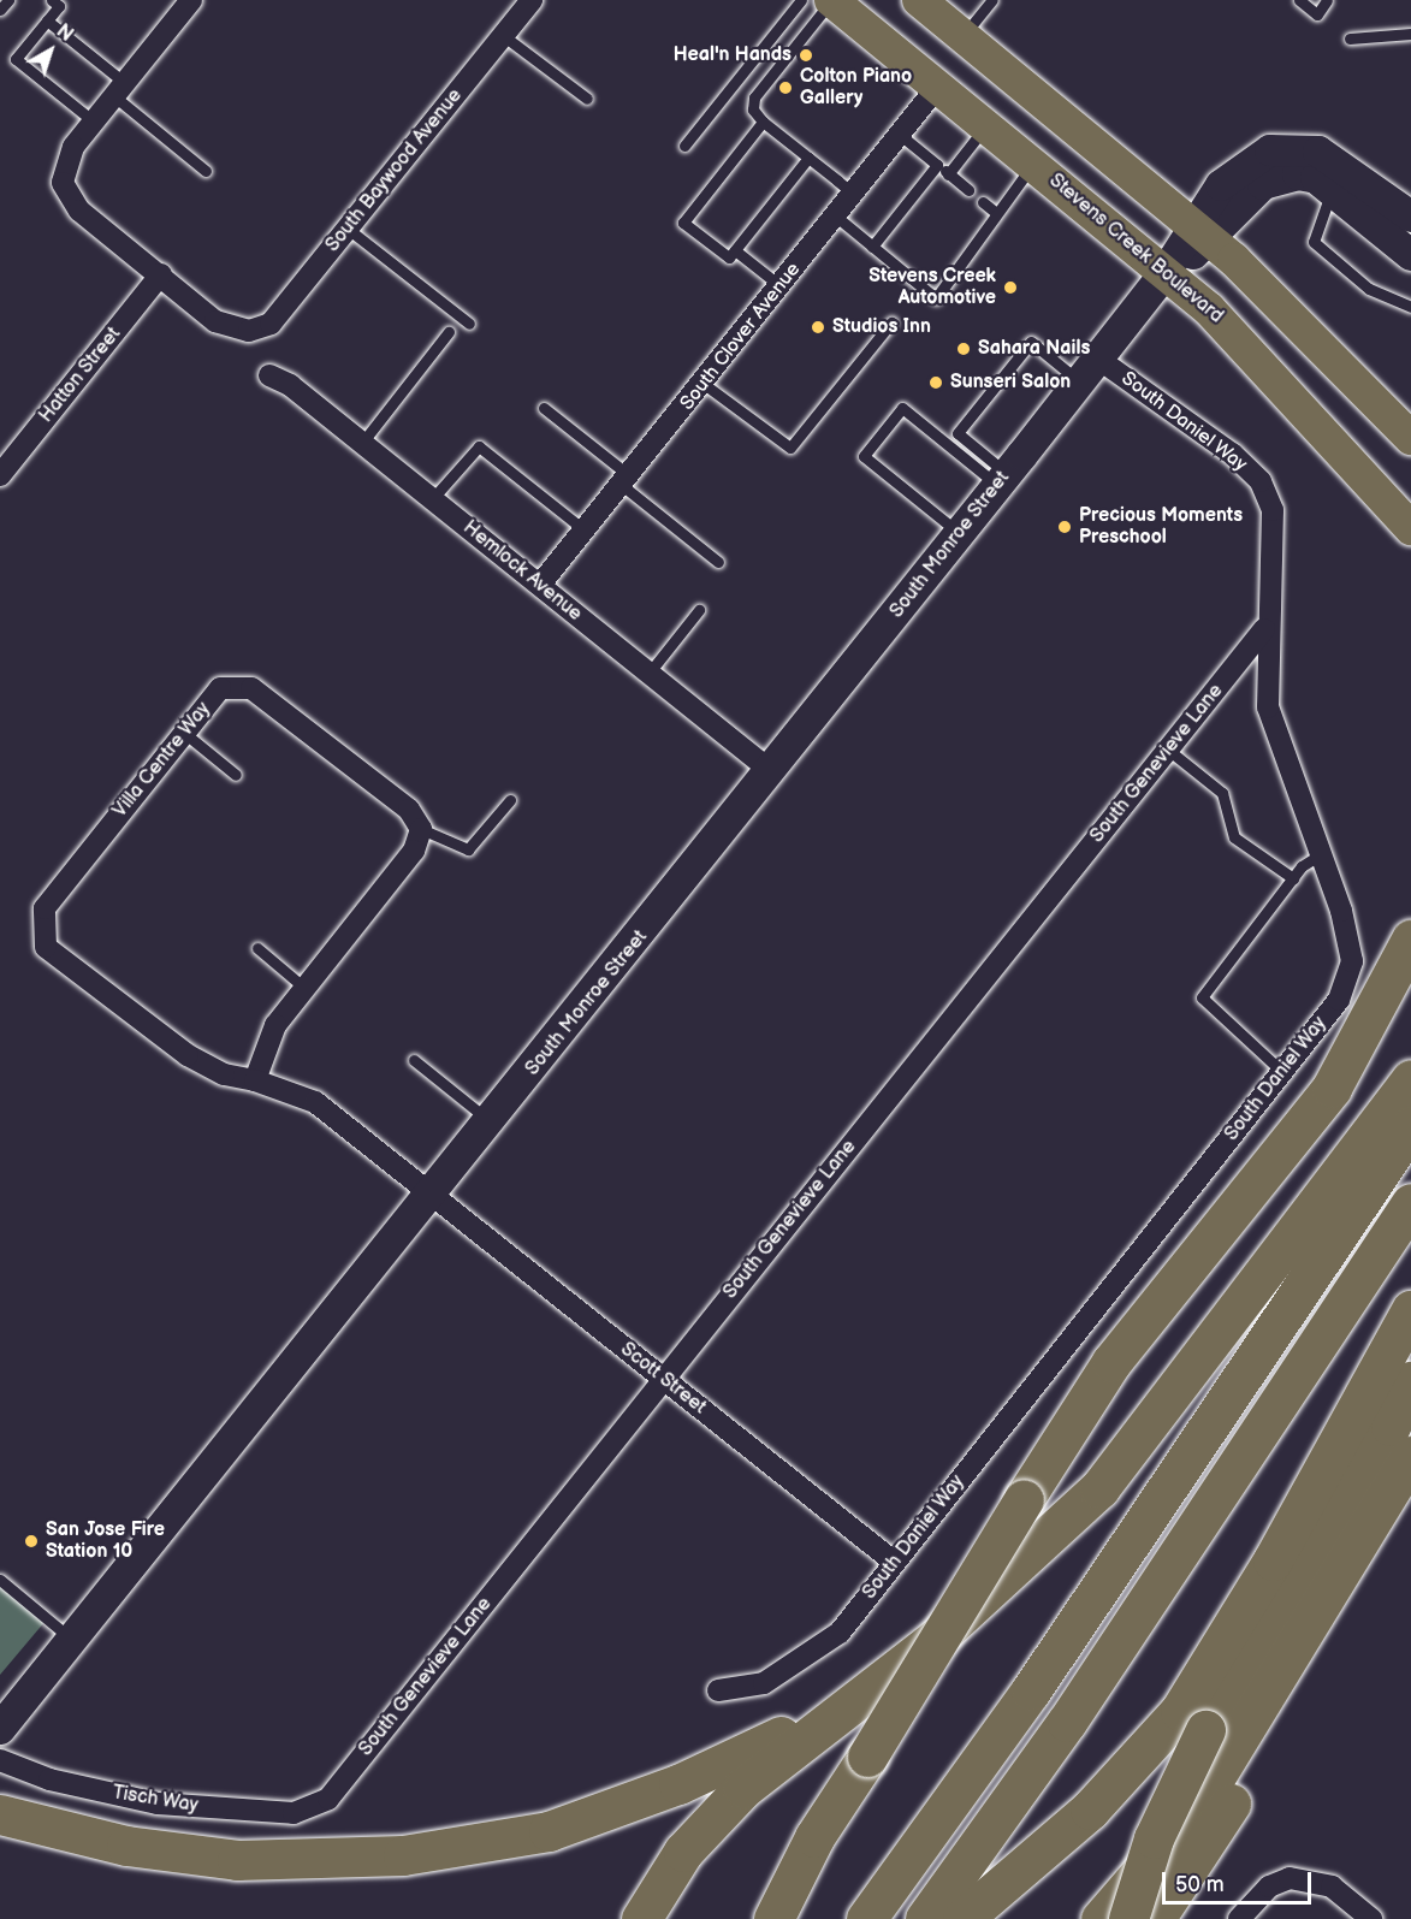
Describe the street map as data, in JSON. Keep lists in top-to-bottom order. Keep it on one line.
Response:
{"streets":{"main road":["Stevens Creek Boulevard","South Monroe Street"],"street":["South Baywood Avenue","South Clover Avenue","Hatton Street","South Daniel Way","Hemlock Avenue","Villa Centre Way","South Genevieve Lane","Scott Street","Tisch Way"]},"crossings":[["South Baywood Avenue","Hatton Street"],["Stevens Creek Boulevard","South Clover Avenue"],["Stevens Creek Boulevard","South Monroe Street"],["South Clover Avenue","Hemlock Avenue"],["South Daniel Way","South Monroe Street"],["South Daniel Way","South Genevieve Lane"],["South Daniel Way","Scott Street"],["South Monroe Street","Hemlock Avenue"],["South Monroe Street","Villa Centre Way"],["South Monroe Street","Scott Street"],["Villa Centre Way","Scott Street"],["South Genevieve Lane","Scott Street"],["South Genevieve Lane","Tisch Way"]],"places":["Heal'n Hands","Colton Piano Gallery","Stevens Creek Automotive","Studios Inn","Sahara Nails","Sunseri Salon","Precious Moments Preschool","San Jose Fire Station 10"],"scale_bar":"50 m","north":"top right"}
